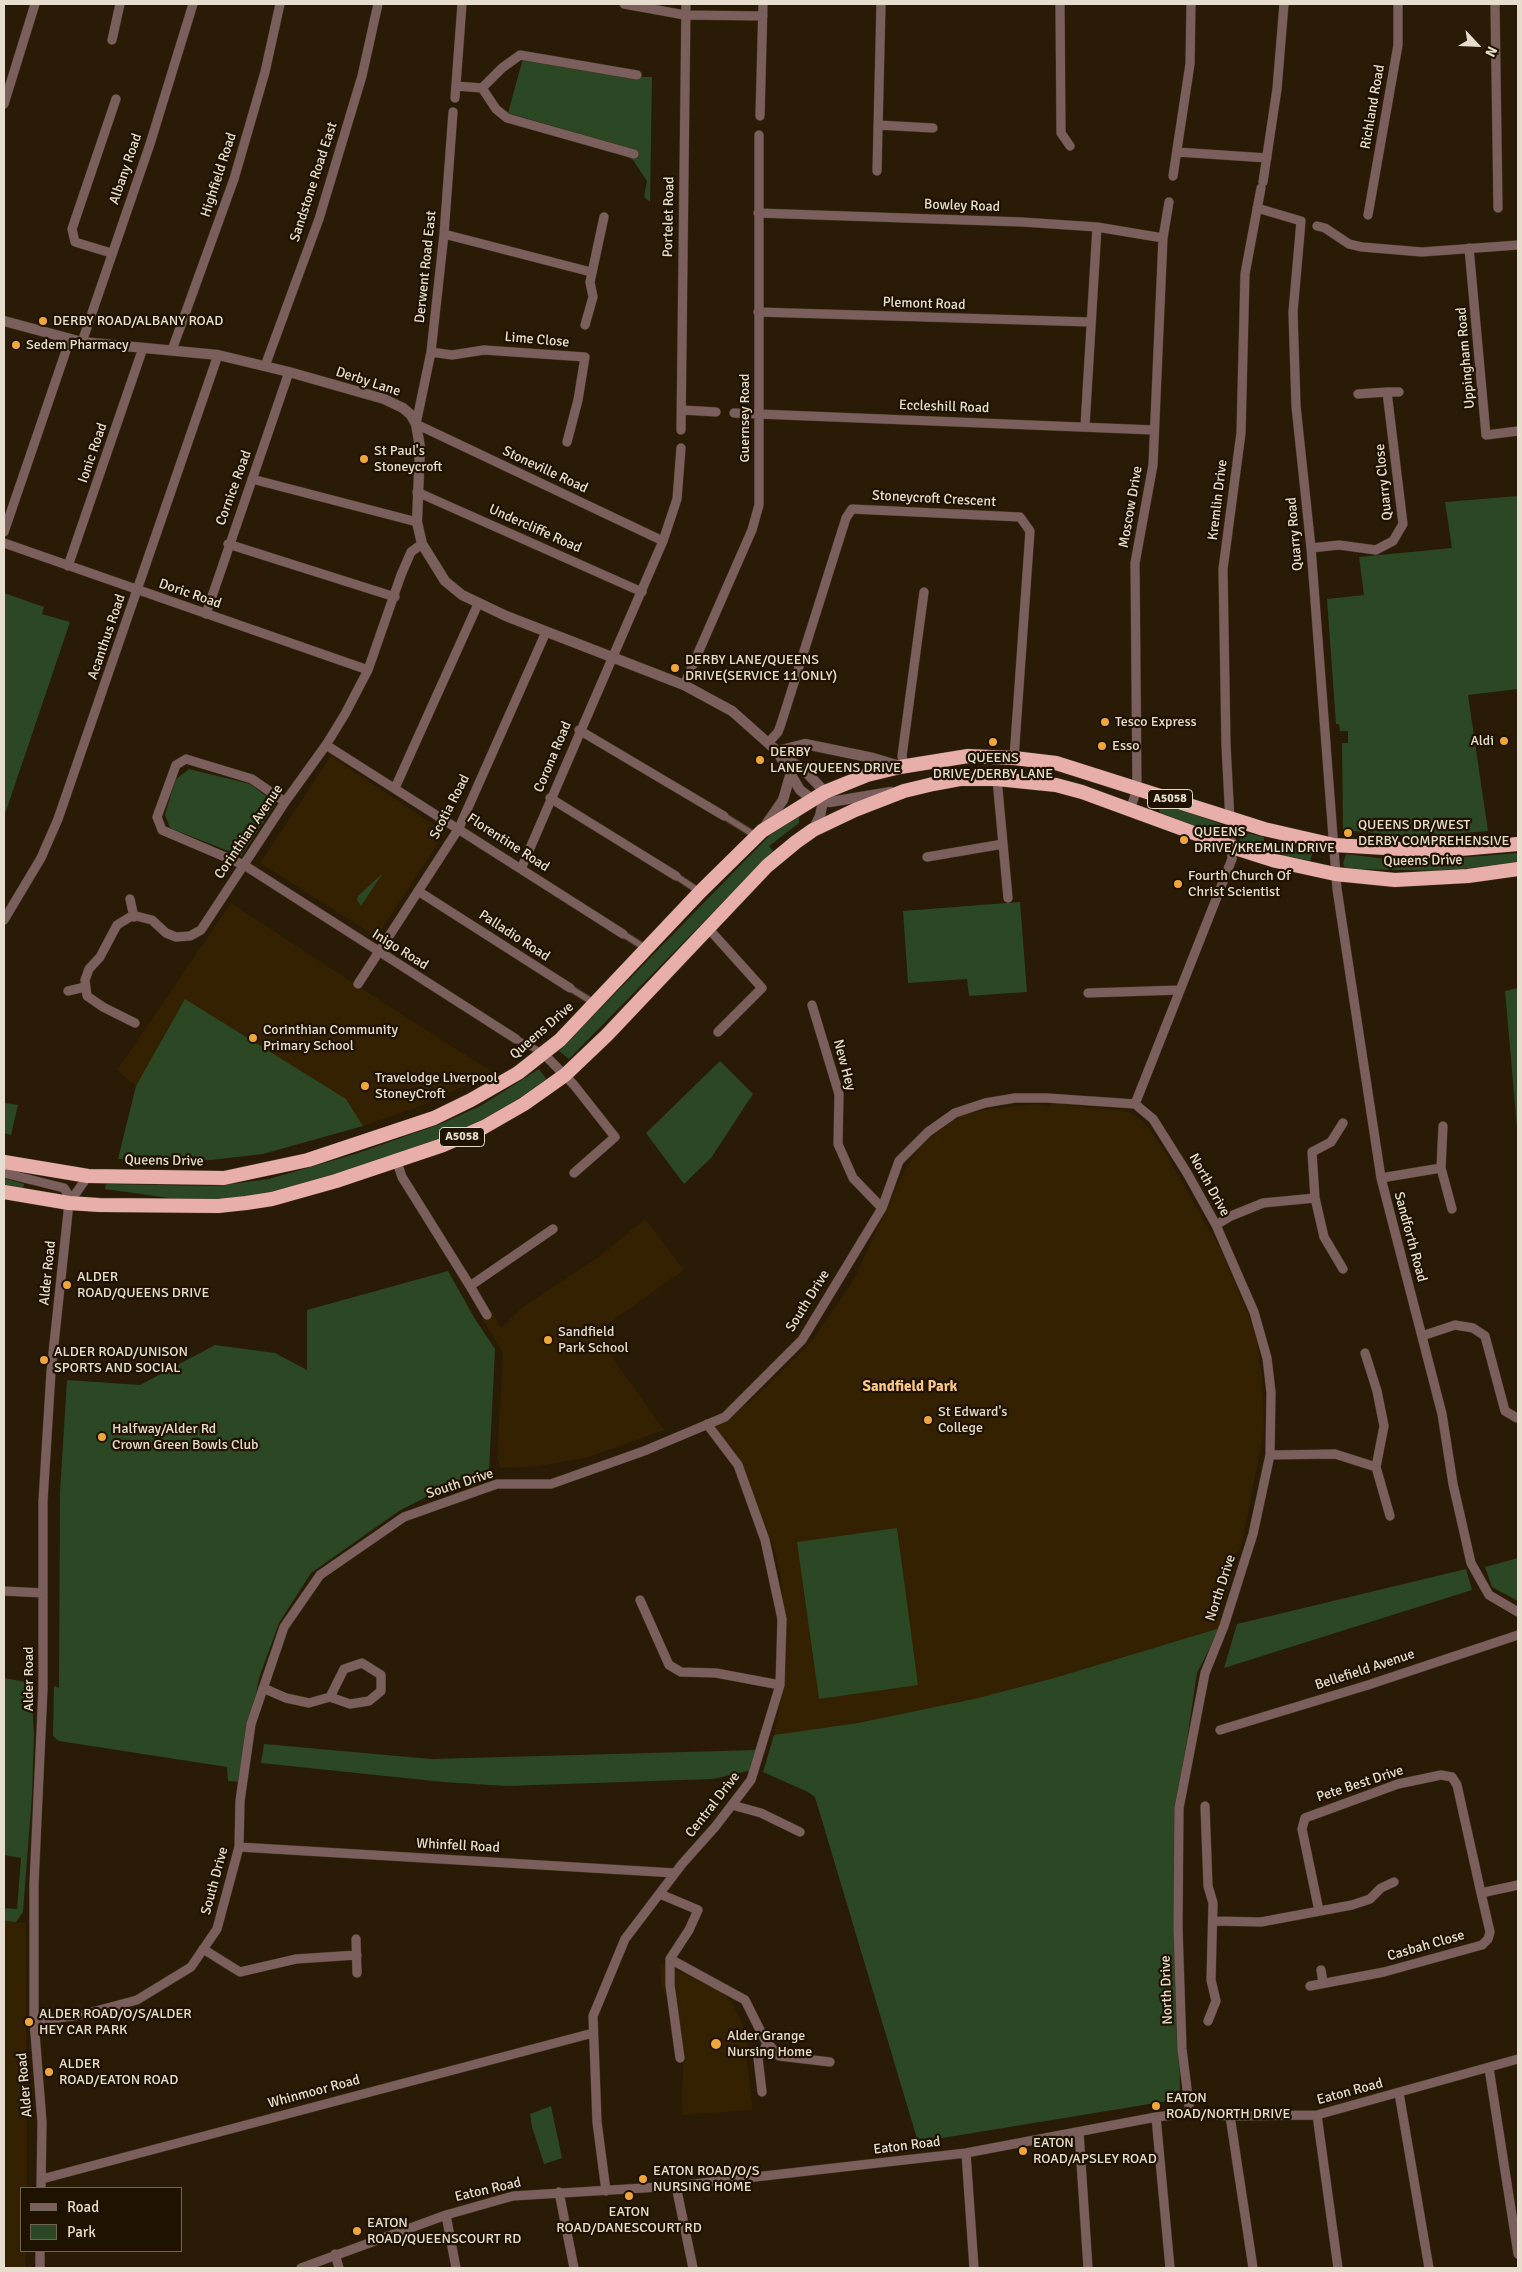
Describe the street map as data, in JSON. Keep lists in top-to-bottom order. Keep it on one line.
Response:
{"streets":{"highway":["A5058","Queens Drive"],"street":["Richland Road","Albany Road","Highfield Road","Sandstone Road East","Bowley Road","Portelet Road","Derwent Road East","Plemont Road","Lime Close","Uppingham Road","Derby Lane","Eccleshill Road","Guernsey Road","Ionic Road","Stoneville Road","Quarry Close","Cornice Road","Stoneycroft Crescent","Kremlin Drive","Moscow Drive","Undercliffe Road","Quarry Road","Doric Road","Acanthus Road","Corona Road","Scotia Road","Corinthian Avenue","Florentine Road","Palladio Road","Inigo Road","New Hey","North Drive","Sandforth Road","Alder Road","South Drive","Bellefield Avenue","Pete Best Drive","Central Drive","Whinfell Road","Casbah Close","Whinmoor Road","Eaton Road"]},"crossings":[["Albany Road","Derby Lane"],["Highfield Road","Derby Lane"],["Sandstone Road East","Derby Lane"],["Bowley Road","Guernsey Road"],["Bowley Road","Moscow Drive"],["Derwent Road East","Lime Close"],["Derwent Road East","Derby Lane"],["Derwent Road East","Stoneville Road"],["Plemont Road","Guernsey Road"],["Derby Lane","Ionic Road"],["Derby Lane","Stoneville Road"],["Derby Lane","Cornice Road"],["Derby Lane","Acanthus Road"],["Eccleshill Road","Guernsey Road"],["Eccleshill Road","Moscow Drive"],["Ionic Road","Doric Road"],["Quarry Close","Quarry Road"],["Cornice Road","Doric Road"],["Stoneycroft Crescent","Queens Drive"],["Kremlin Drive","Quarry Road"],["Kremlin Drive","Queens Drive"],["Kremlin Drive","North Drive"],["Kremlin Drive","South Drive"],["Moscow Drive","Queens Drive"],["Quarry Road","Queens Drive"],["Quarry Road","Sandforth Road"],["Doric Road","Acanthus Road"],["Doric Road","Corinthian Avenue"],["Corona Road","Florentine Road"],["A5058","Queens Drive"],["Scotia Road","Florentine Road"],["Scotia Road","Palladio Road"],["Scotia Road","Inigo Road"],["Corinthian Avenue","Florentine Road"],["Corinthian Avenue","Inigo Road"],["Florentine Road","Queens Drive"],["Queens Drive","Palladio Road"],["Queens Drive","Inigo Road"],["Queens Drive","Sandforth Road"],["Queens Drive","Alder Road"],["New Hey","South Drive"],["North Drive","South Drive"],["North Drive","Eaton Road"],["Alder Road","South Drive"],["Alder Road","Whinmoor Road"],["South Drive","Central Drive"],["South Drive","Whinfell Road"],["Pete Best Drive","Casbah Close"],["Central Drive","Whinfell Road"],["Central Drive","Whinmoor Road"],["Central Drive","Eaton Road"]],"districts":["Sandfield Park"],"places":["DERBY ROAD/ALBANY ROAD","Sedem Pharmacy","St Paul's Stoneycroft","DERBY LANE/QUEENS DRIVE(SERVICE 11 ONLY)","Tesco Express","Aldi","QUEENS DRIVE/DERBY LANE","Esso","DERBY LANE/QUEENS DRIVE","QUEENS DR/WEST DERBY COMPREHENSIVE","QUEENS DRIVE/KREMLIN DRIVE","Fourth Church Of Christ Scientist","Corinthian Community Primary School","Travelodge Liverpool StoneyCroft","ALDER ROAD/QUEENS DRIVE","Sandfield Park School","ALDER ROAD/UNISON SPORTS AND SOCIAL","St Edward's College","Halfway/Alder Rd Crown Green Bowls Club","ALDER ROAD/O/S/ALDER HEY CAR PARK","Alder Grange Nursing Home","ALDER ROAD/EATON ROAD","EATON ROAD/NORTH DRIVE","EATON ROAD/APSLEY ROAD","EATON ROAD/O/S NURSING HOME","EATON ROAD/DANESCOURT RD","EATON ROAD/QUEENSCOURT RD"],"legend":["Road","Park"],"north":"bottom right"}
